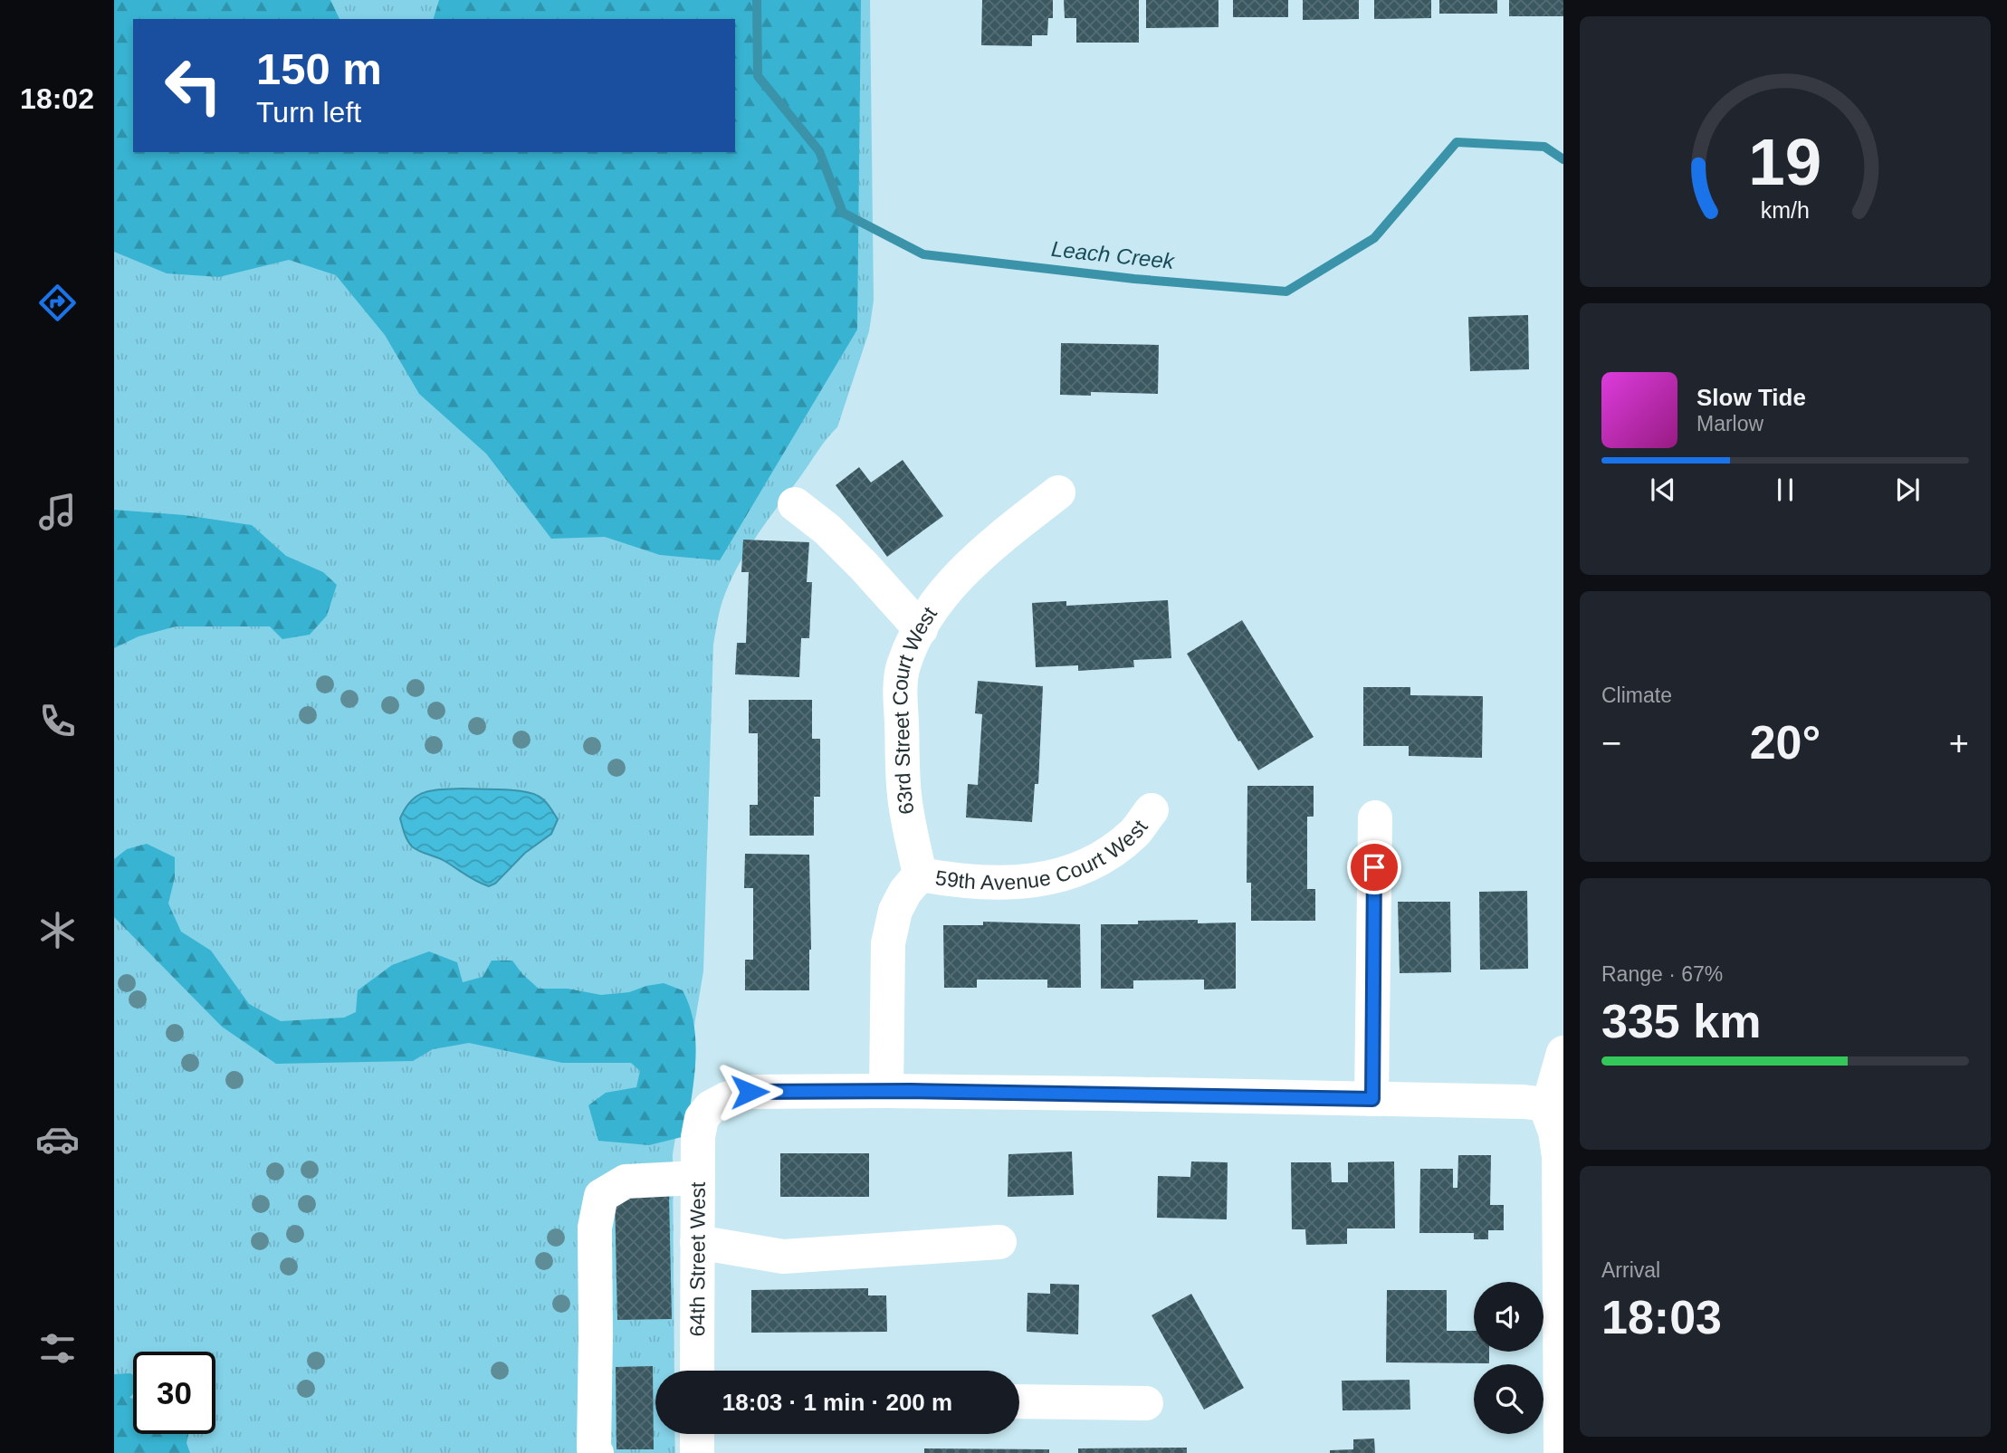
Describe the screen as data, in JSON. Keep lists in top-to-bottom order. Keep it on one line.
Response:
{"streets":{"street":["63rd Street Court West","59th Avenue Court West","64th Street West"]},"crossings":[["63rd Street Court West","59th Avenue Court West"]],"water":["Leach Creek"],"page":{"tabs":"18:02","turn":["150 m","Turn left"],"song":["Slow Tide","Marlow"],"tile":["Climate",["Range · 67%","335 km"],["Arrival","18:03"]],"heat":["−","20°","+"],"limit":"30","trip":"18:03 · 1 min · 200 m","gauge":["19","km/h"]}}
